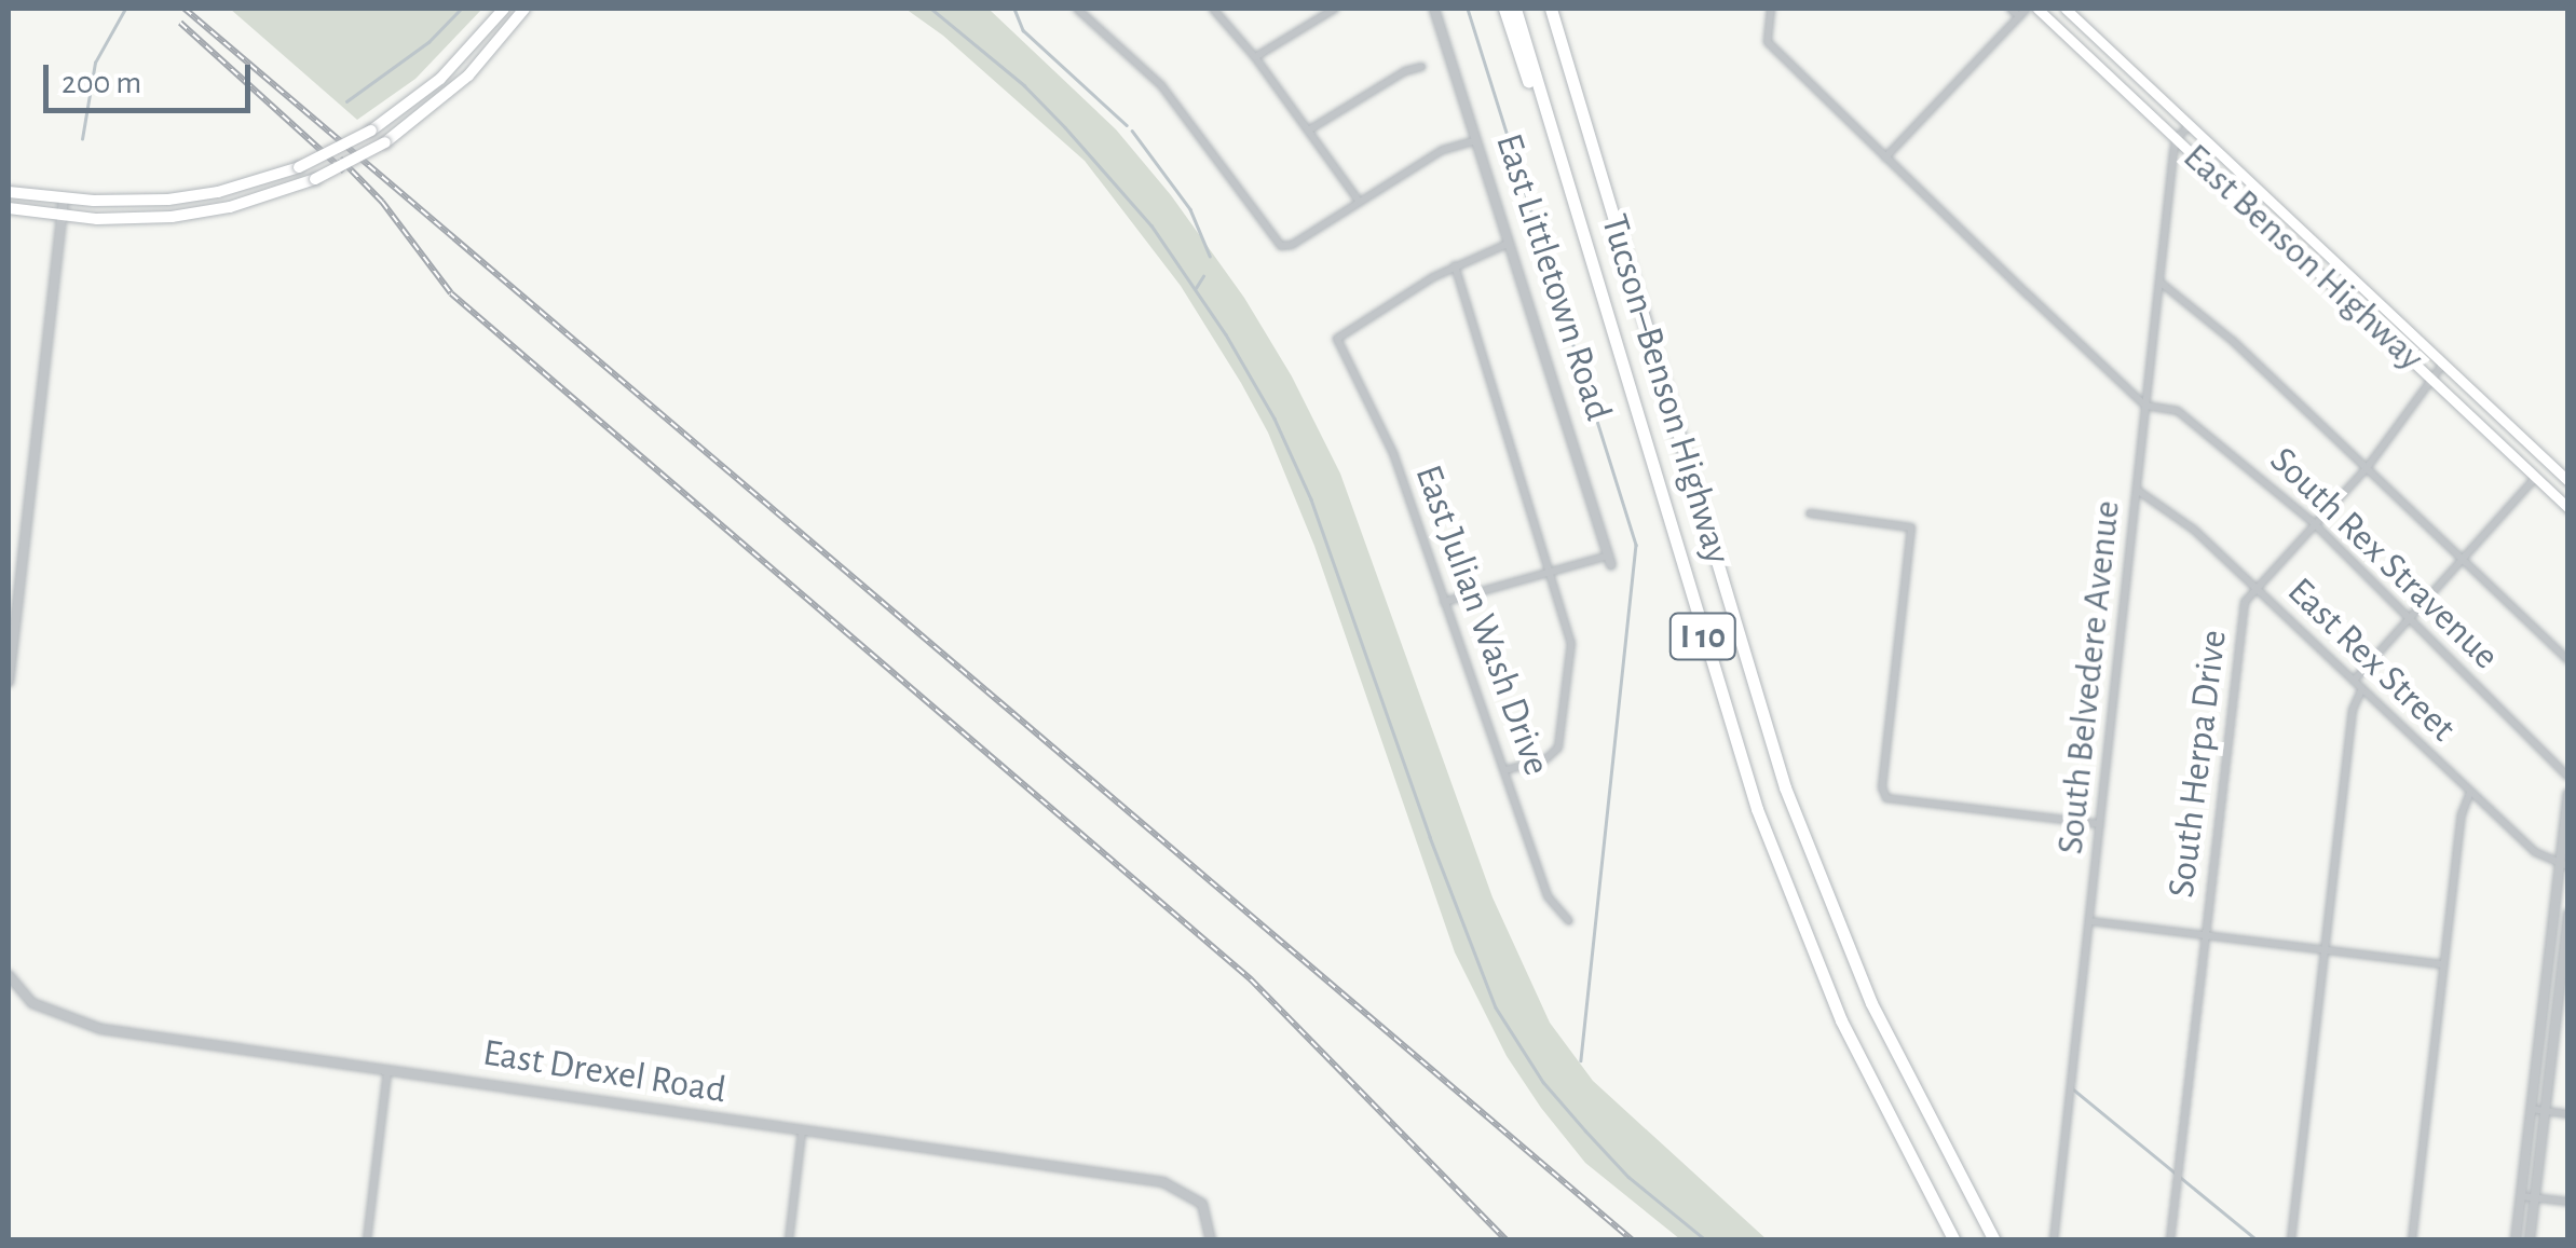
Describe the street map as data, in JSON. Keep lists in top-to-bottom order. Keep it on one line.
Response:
{"streets":{"highway":["Tucson–Benson Highway","I 10"],"main road":["East Benson Highway"],"street":["East Littletown Road","South Rex Stravenue","East Julian Wash Drive","East Rex Street","South Belvedere Avenue","South Herpa Drive","East Drexel Road"]},"crossings":[["East Benson Highway","South Belvedere Avenue"],["East Benson Highway","South Herpa Drive"],["South Rex Stravenue","South Belvedere Avenue"],["South Rex Stravenue","South Herpa Drive"],["East Rex Street","South Belvedere Avenue"],["East Rex Street","South Herpa Drive"]],"scale_bar":"200 m"}
